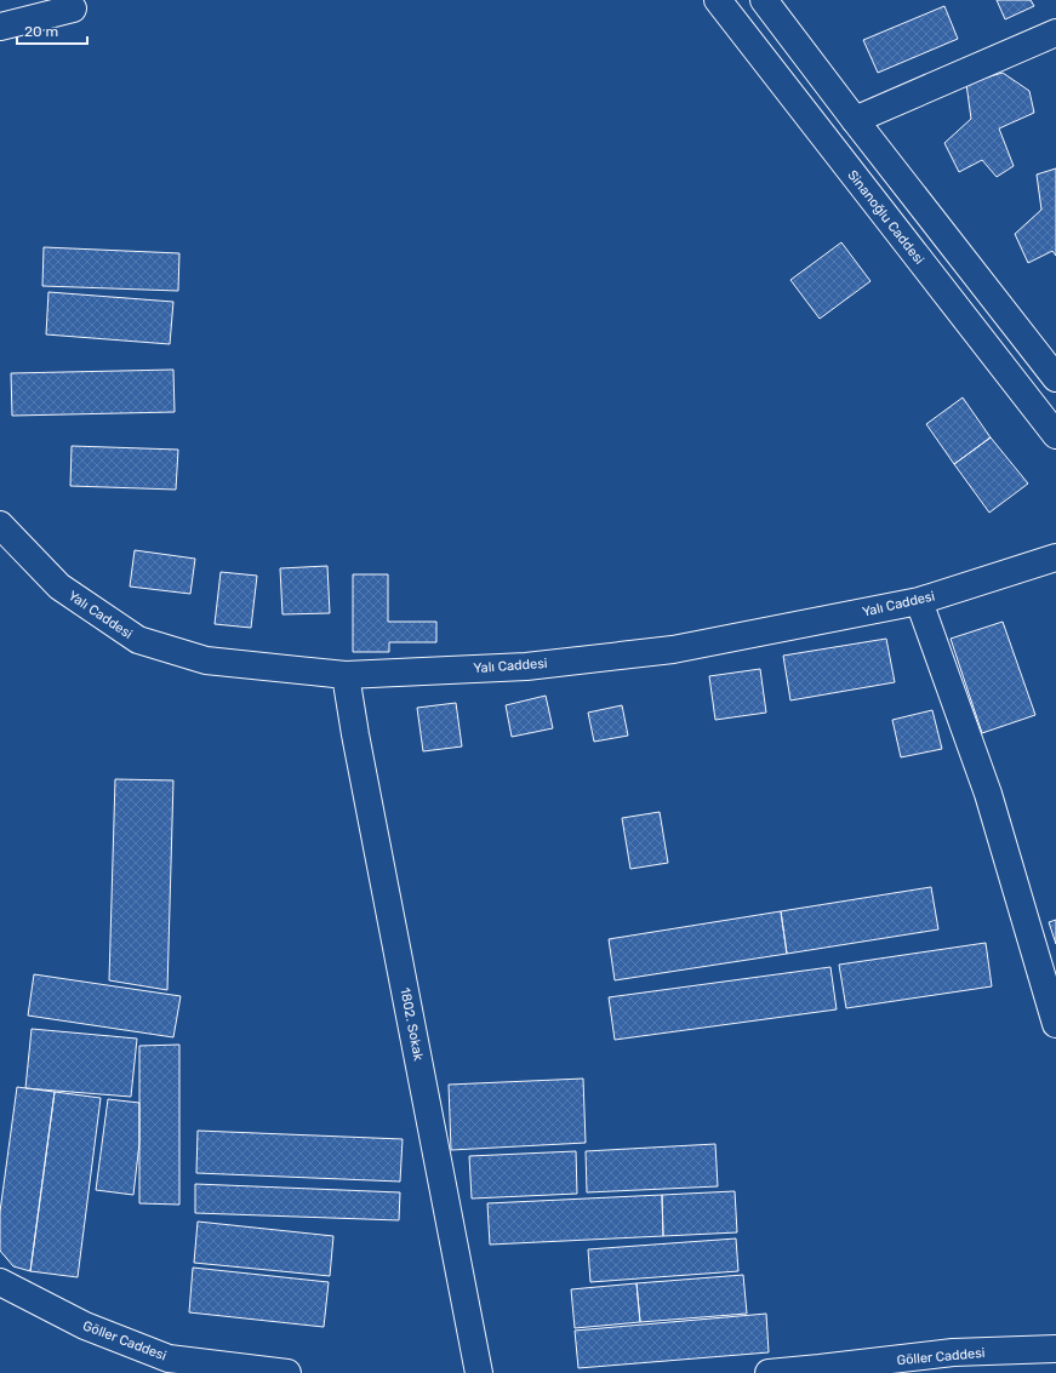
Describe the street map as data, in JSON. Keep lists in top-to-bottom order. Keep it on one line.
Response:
{"streets":{"street":["Si̇nanoğlu Caddesi","Yalı Caddesi","1802. Sokak","Göller Caddesi"]},"crossings":[["Yalı Caddesi","1802. Sokak"]],"scale_bar":"20 m"}
